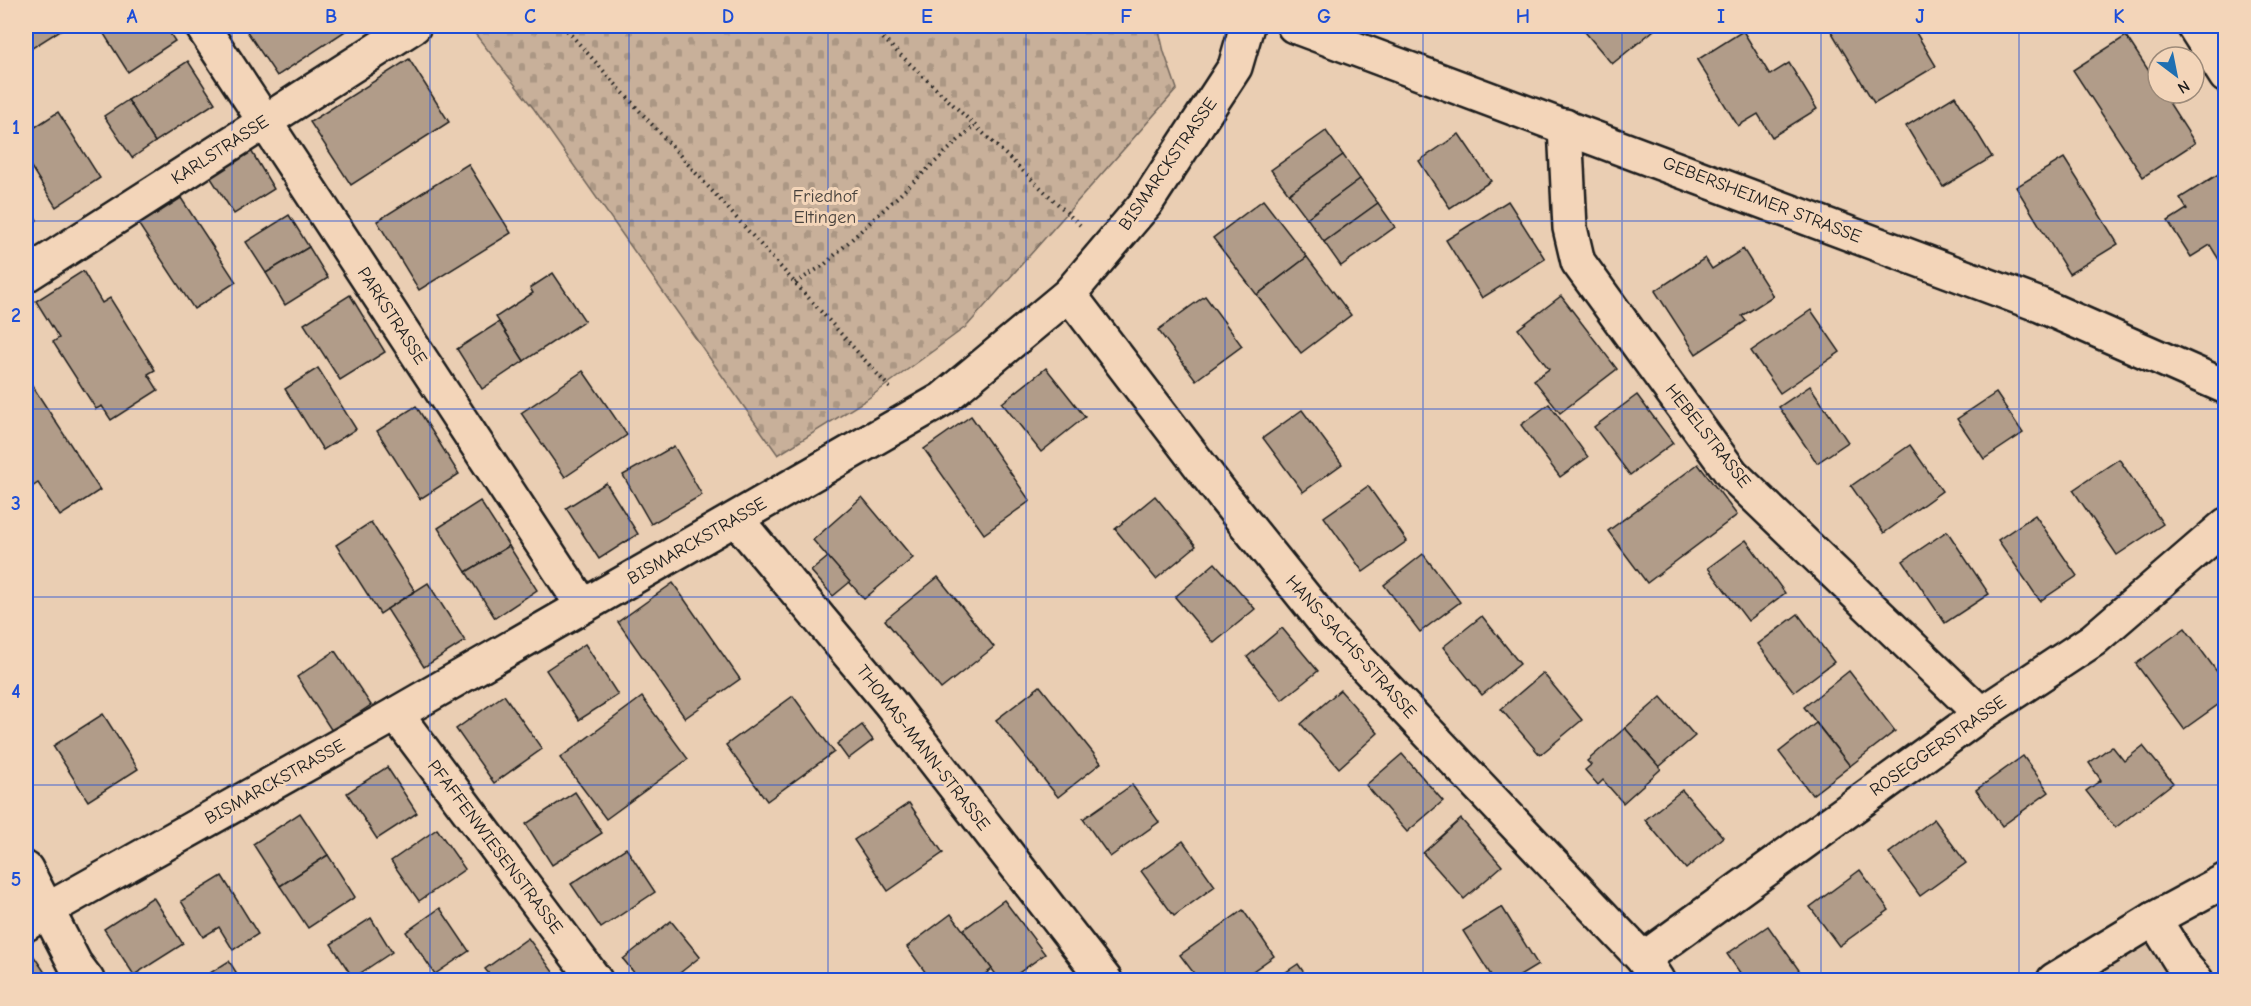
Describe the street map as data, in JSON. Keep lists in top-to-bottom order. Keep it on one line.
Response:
{"streets":{"street":["KARLSTRASSE","BISMARCKSTRASSE","GEBERSHEIMER STRASSE","PARKSTRASSE","HEBELSTRASSE","HANS-SACHS-STRASSE","ROSEGGERSTRASSE","THOMAS-MANN-STRASSE","PFAFFENWIESENSTRASSE"]},"crossings":[["KARLSTRASSE","PARKSTRASSE"],["BISMARCKSTRASSE","PARKSTRASSE"],["BISMARCKSTRASSE","HANS-SACHS-STRASSE"],["BISMARCKSTRASSE","THOMAS-MANN-STRASSE"],["BISMARCKSTRASSE","PFAFFENWIESENSTRASSE"],["GEBERSHEIMER STRASSE","HEBELSTRASSE"],["HEBELSTRASSE","ROSEGGERSTRASSE"],["HANS-SACHS-STRASSE","ROSEGGERSTRASSE"]],"parks":["Friedhof Eltingen"],"north":"bottom right","grid":{"columns":["A","B","C","D","E","F","G","H","I","J","K"],"rows":["1","2","3","4","5"]}}
